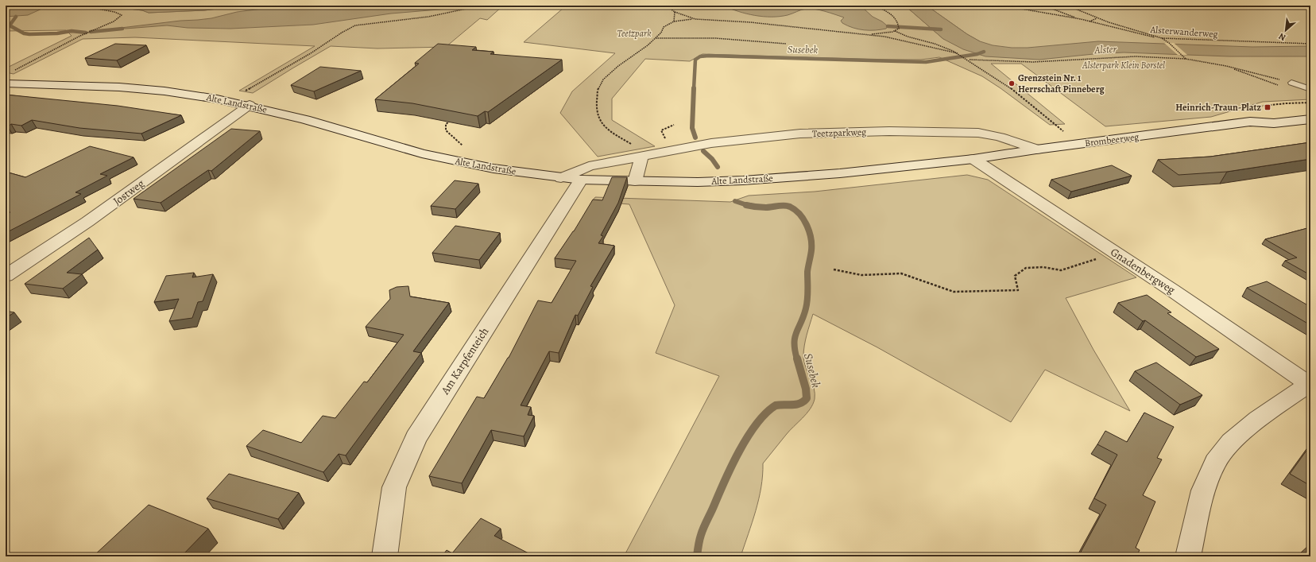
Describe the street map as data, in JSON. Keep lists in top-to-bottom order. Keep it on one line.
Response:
{"streets":{"street":["Alte Landstraße","Teetzparkweg","Brombeerweg","Jostweg","Gnadenbergweg","Am Karpfenteich"],"path":["Alsterwanderweg"]},"crossings":[["Alte Landstraße","Teetzparkweg"],["Alte Landstraße","Brombeerweg"],["Alte Landstraße","Jostweg"],["Alte Landstraße","Gnadenbergweg"],["Alte Landstraße","Am Karpfenteich"],["Teetzparkweg","Brombeerweg"],["Brombeerweg","Gnadenbergweg"]],"water":["Susebek","Alster"],"parks":["Teetzpark","Alsterpark Klein Borstel"],"places":{"other":["Grenzstein Nr. 1 Herrschaft Pinneberg"],"transit":["Heinrich-Traun-Platz"]},"north":"bottom left"}
